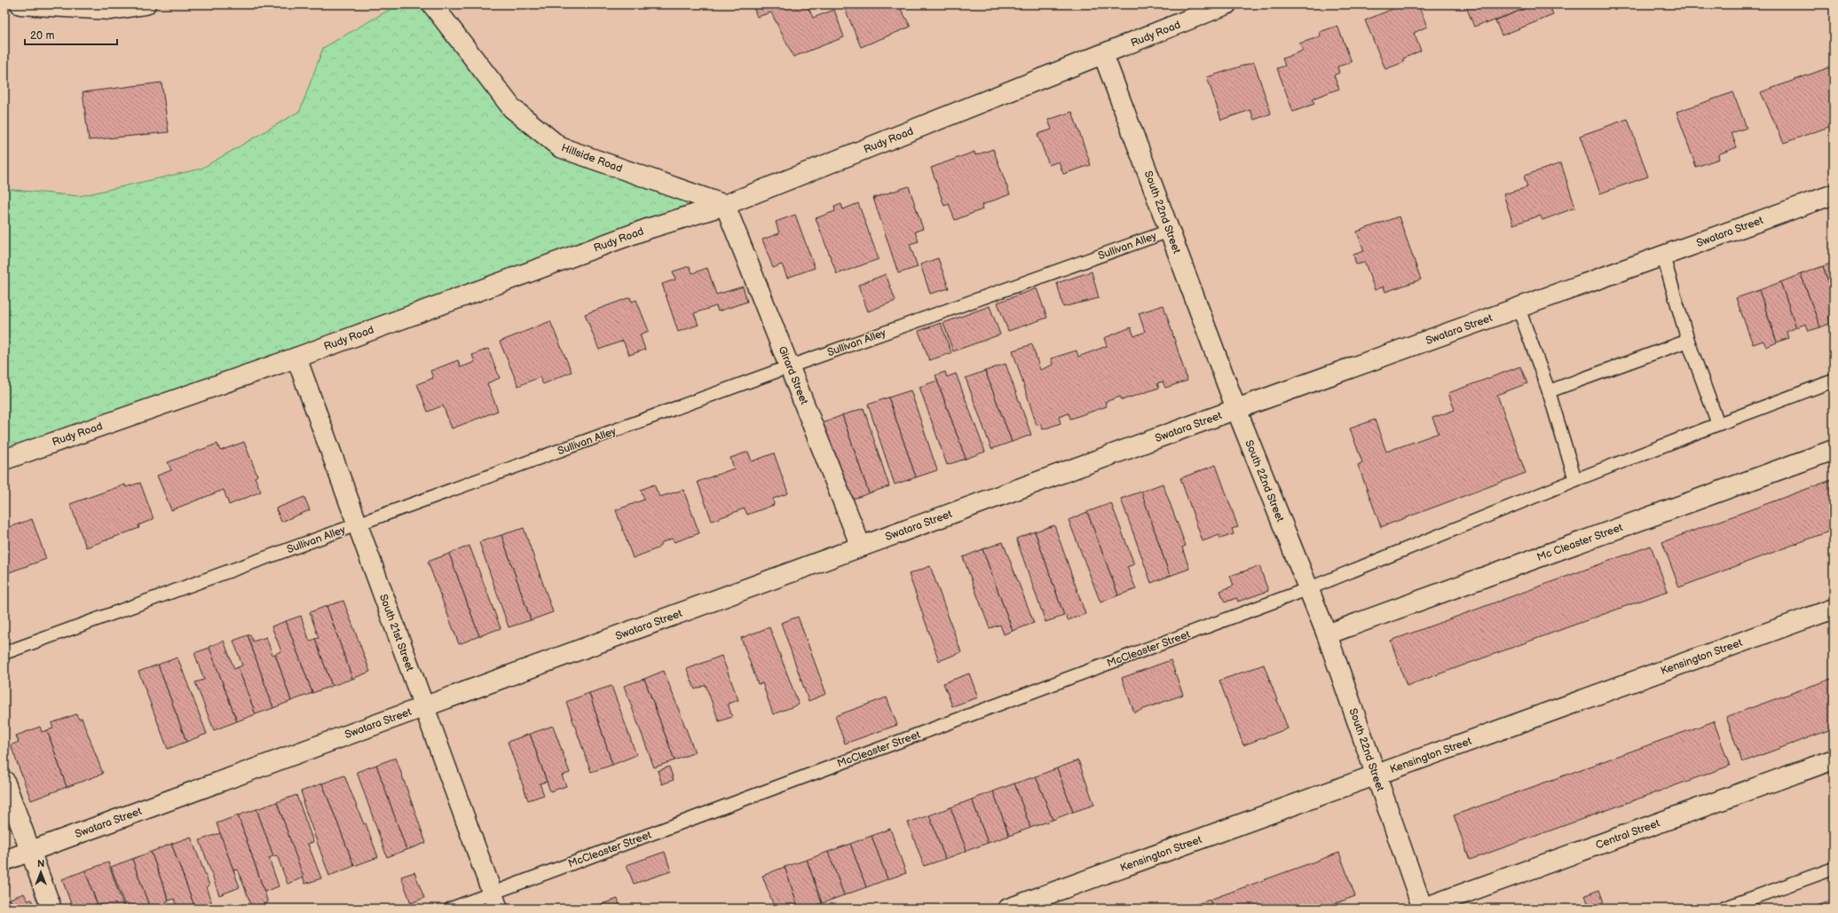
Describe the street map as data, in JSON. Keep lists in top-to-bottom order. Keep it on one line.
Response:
{"streets":{"street":["Rudy Road","Hillside Road","South 22nd Street","Swatara Street","Girard Street","Mc Cleaster Street","South 21st Street","Kensington Street","Central Street"],"lane":["Sullivan Alley","McCleaster Street"]},"crossings":[["Rudy Road","Hillside Road"],["Rudy Road","South 22nd Street"],["Rudy Road","Girard Street"],["Rudy Road","South 21st Street"],["Hillside Road","Girard Street"],["South 22nd Street","Swatara Street"],["South 22nd Street","Sullivan Alley"],["South 22nd Street","Mc Cleaster Street"],["South 22nd Street","McCleaster Street"],["South 22nd Street","Kensington Street"],["South 22nd Street","Central Street"],["Swatara Street","Girard Street"],["Swatara Street","South 21st Street"],["Sullivan Alley","Girard Street"],["Sullivan Alley","South 21st Street"],["South 21st Street","McCleaster Street"]],"scale_bar":"20 m","north":"top"}
